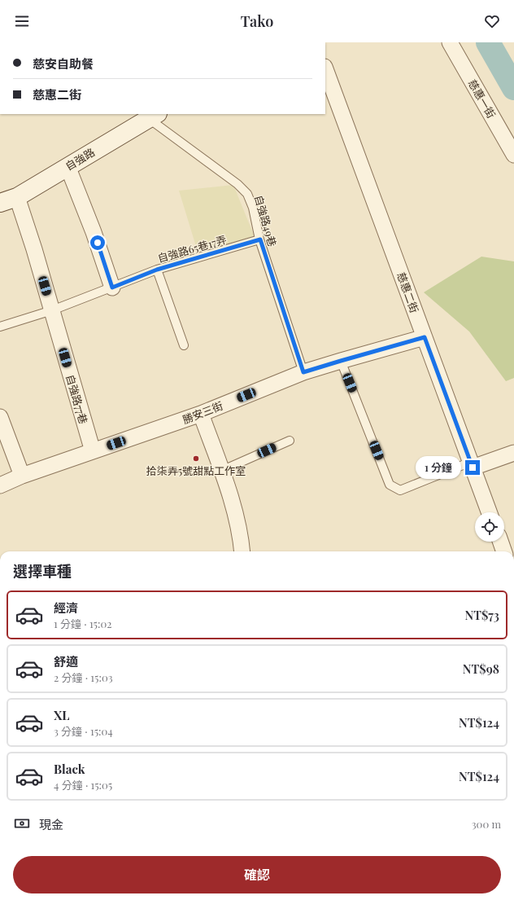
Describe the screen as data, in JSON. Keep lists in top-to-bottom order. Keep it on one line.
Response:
{"streets":{"street":["慈惠一街","自強路","慈惠二街","自強路77巷","勝安三街"],"lane":["自強路49巷","自強路65巷17弄"]},"crossings":[["自強路","自強路49巷"],["自強路","自強路77巷"],["自強路49巷","自強路65巷17弄"],["自強路49巷","勝安三街"],["自強路65巷17弄","自強路77巷"],["慈惠二街","勝安三街"],["自強路77巷","勝安三街"]],"places":["拾柒弄5號甜點工作室"],"page":{"header":"Tako","banner":["慈安自助餐","慈惠二街"],"bubble":"1 分鐘","heading":"選擇車種","list":[{"name":"經濟","note":"1 分鐘 · 15:02","value":"NT$73"},{"name":"舒適","note":"2 分鐘 · 15:03","value":"NT$98"},{"name":"XL","note":"3 分鐘 · 15:04","value":"NT$124"},{"name":"Black","note":"4 分鐘 · 15:05","value":"NT$124"}],"pay":["現金","300 m"],"buttons":"確認"}}
